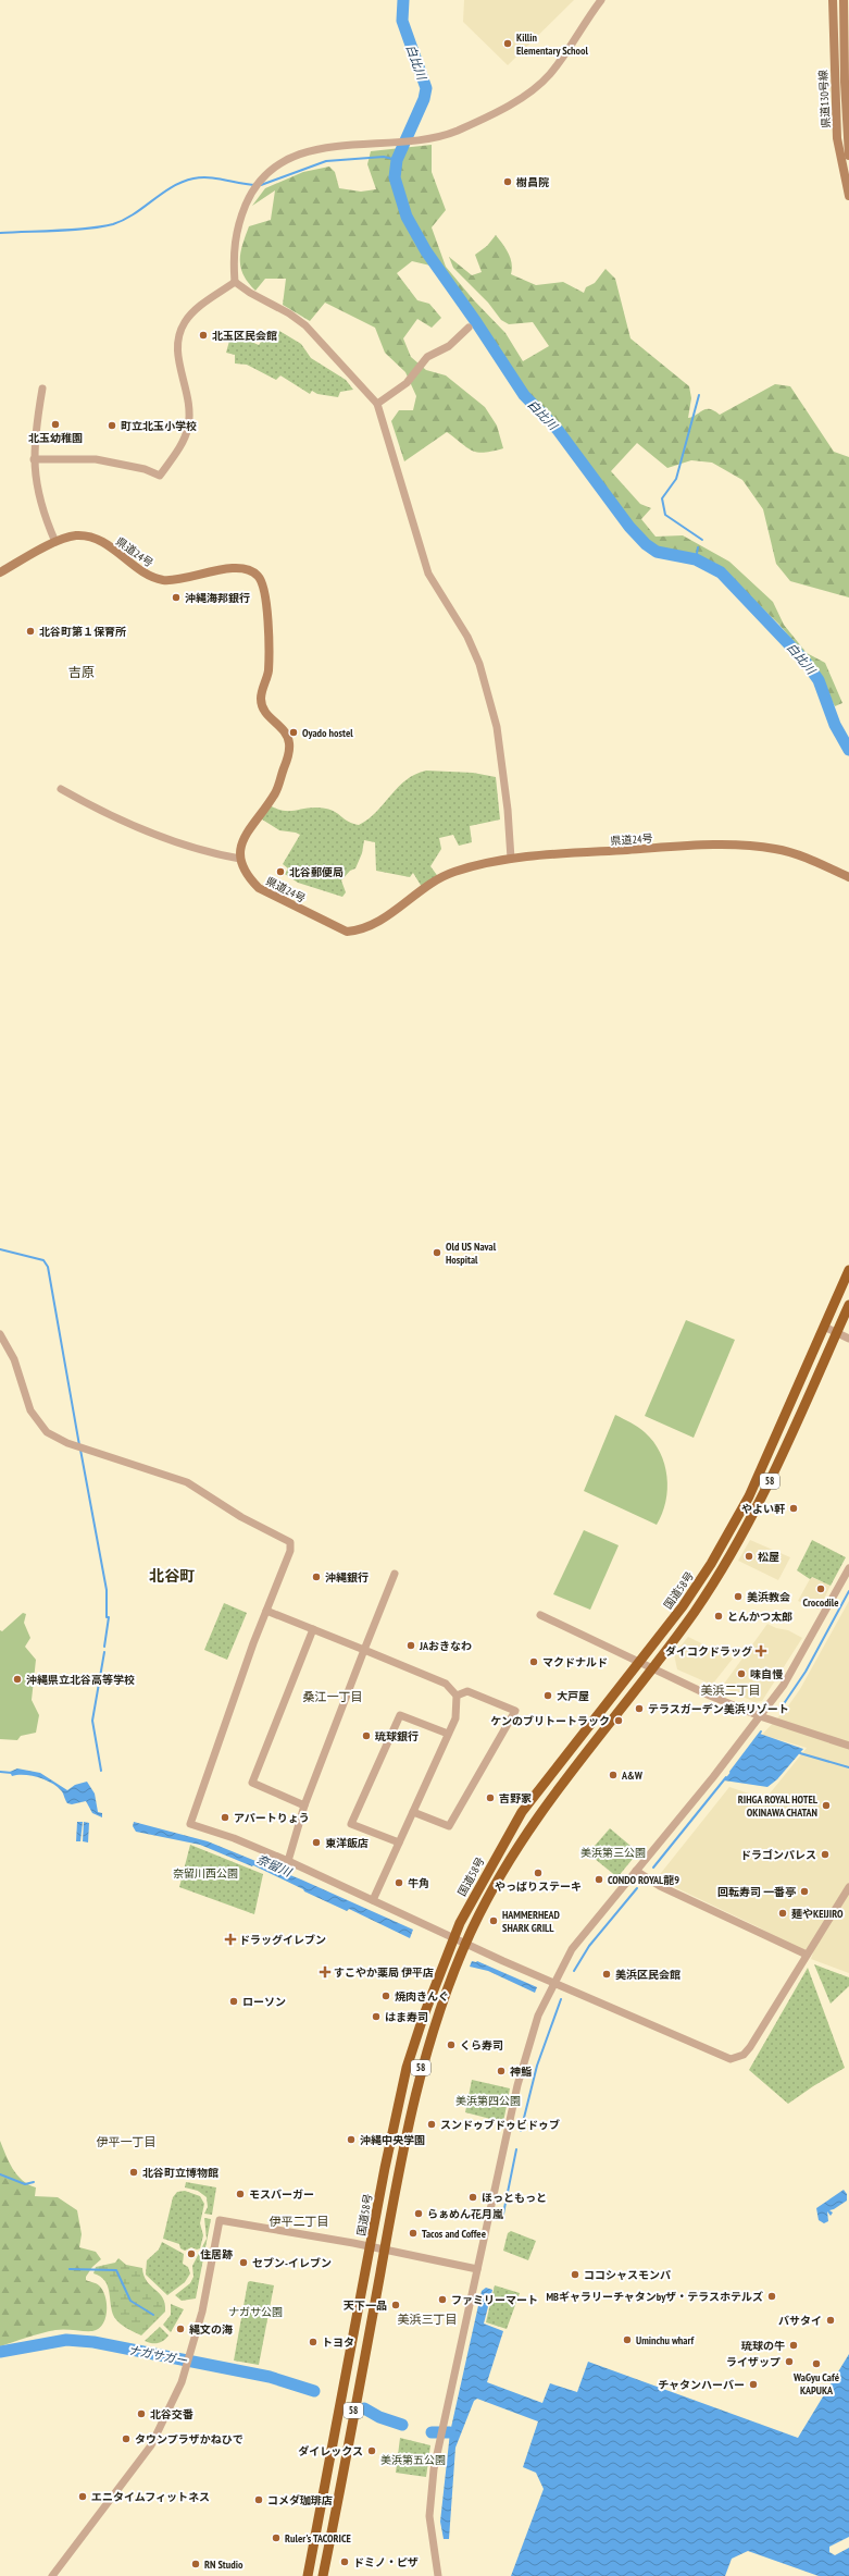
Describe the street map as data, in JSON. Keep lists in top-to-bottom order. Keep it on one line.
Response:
{"streets":{"highway":["58","国道58号"],"main road":["県道130号線","県道24号"]},"districts":["吉原","北谷町","美浜二丁目","桑江一丁目","伊平一丁目","伊平二丁目","美浜三丁目"],"water":["白比川","奈留川","ナガサガー"],"parks":["美浜第三公園","奈留川西公園","美浜第四公園","ナガサ公園","美浜第五公園"],"places":{"other":["Killin Elementary School","樹昌院","北玉区民会館","北玉幼稚園","町立北玉小学校","沖縄海邦銀行","北谷町第１保育所","Oyado hostel","北谷郵便局","Old US Naval Hospital","やよい軒","松屋","沖縄銀行","Crocodile","美浜教会","とんかつ太郎","JAおきなわ","マクドナルド","味自慢","沖縄県立北谷高等学校","大戸屋","テラスガーデン美浜リゾート","ケンのブリトートラック","琉球銀行","A&W","吉野家","RIHGA ROYAL HOTEL OKINAWA CHATAN","アパートりょう","東洋飯店","ドラゴンパレス","やっぱりステーキ","CONDO ROYAL龍9","牛角","回転寿司 一番亭","麺やKEIJIRO","HAMMERHEAD SHARK GRILL","美浜区民会館","焼肉きんぐ","ローソン","はま寿司","くら寿司","神鮨","スンドゥブドゥビドゥブ","沖縄中央学園","北谷町立博物館","モスバーガー","ほっともっと","らぁめん花月嵐","Tacos and Coffee","住居跡","セブン-イレブン","ココシャスモンパ","MBギャラリーチャタンbyザ・テラスホテルズ","ファミリーマート","天下一品","バサタイ","縄文の海","Uminchu wharf","トヨタ","琉球の牛","ライザップ","WaGyu Café KAPUKA","チャタンハーバー","北谷交番","タウンプラザかねひで","ダイレックス","エニタイムフィットネス","コメダ珈琲店","Ruler's TACORICE","ドミノ・ピザ","RN Studio"],"health":["ダイコクドラッグ","ドラッグイレブン","すこやか薬局 伊平店"]}}
